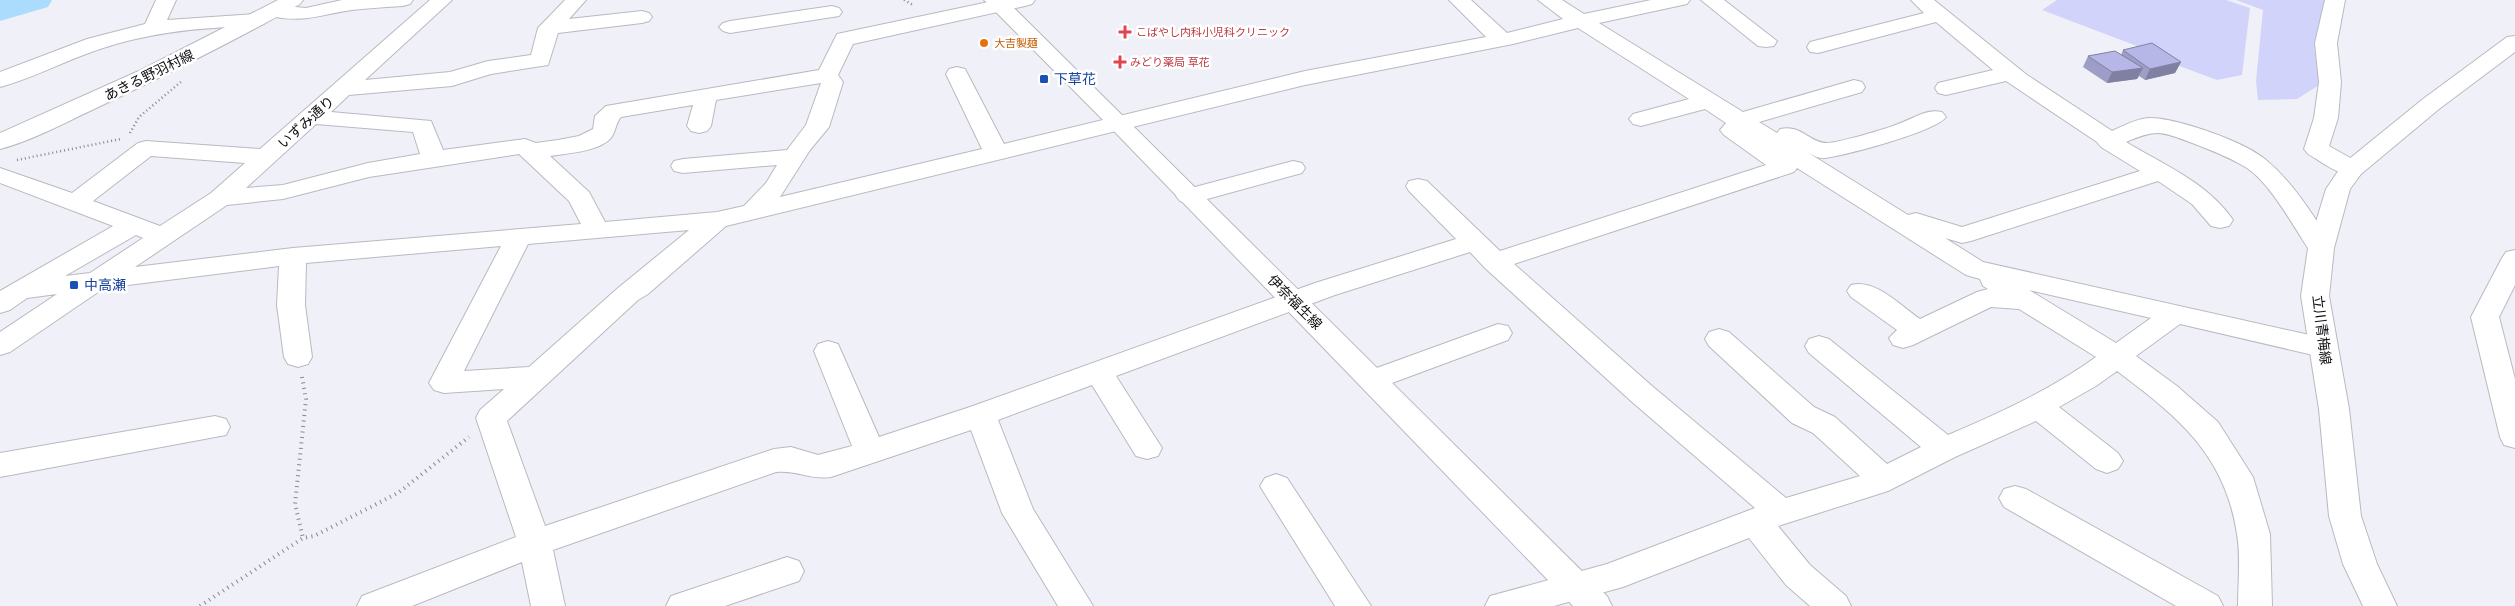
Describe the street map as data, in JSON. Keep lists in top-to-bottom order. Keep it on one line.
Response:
{"streets":{"street":["あきる野羽村線","いずみ通り","伊奈福生線","立川青梅線"]},"places":{"health":["こばやし内科小児科クリニック","みどり薬局 草花"],"other":["大吉製麺"],"transit":["下草花","中高瀬"]}}
